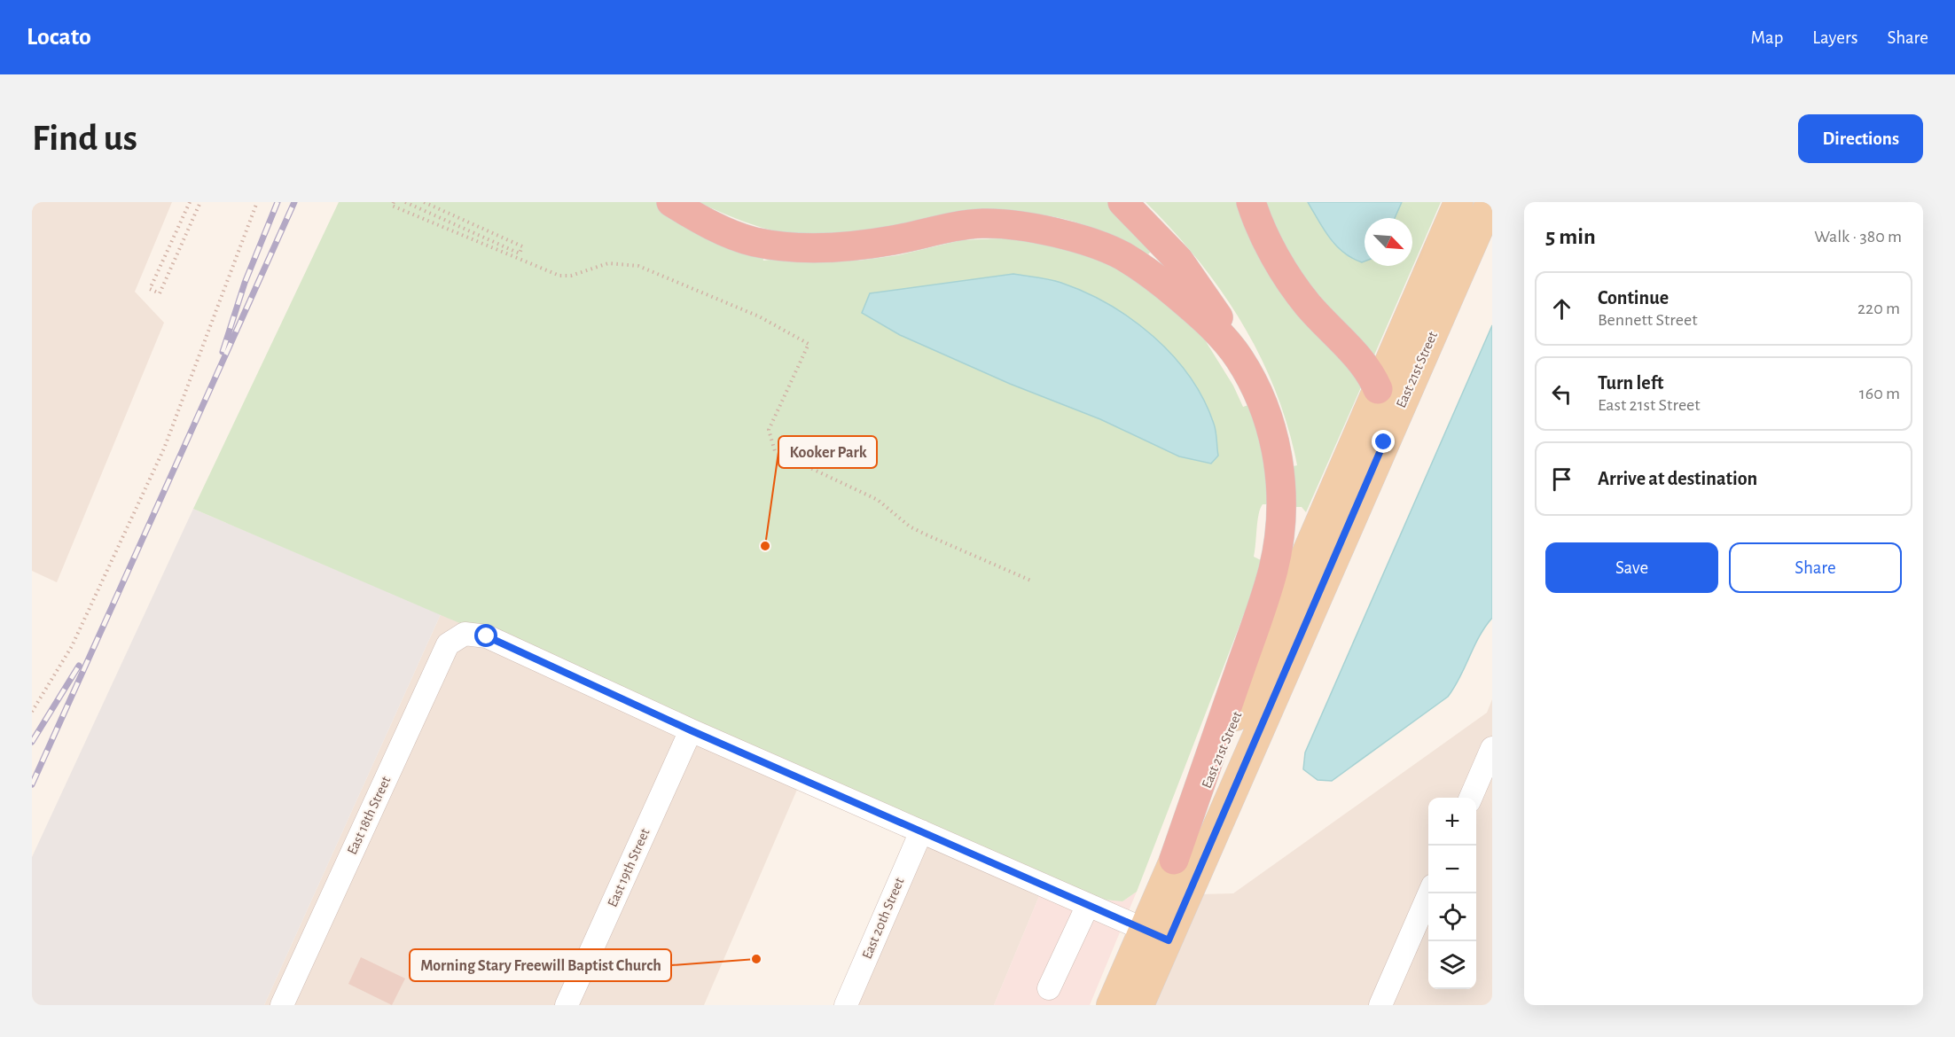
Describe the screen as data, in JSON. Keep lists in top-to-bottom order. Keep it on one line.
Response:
{"streets":{"main road":["East 21st Street"],"street":["East 18th Street","East 19th Street","East 20th Street"]},"crossings":[["East 18th Street","East 19th Street"]],"places":["Kooker Park","Morning Stary Freewill Baptist Church"],"north":"bottom right","page":{"header":"Locato","nav":["Map","Layers","Share"],"buttons":["Directions",["Save","Share"]],"title":"Find us","heading":["5 min","Walk · 380 m"],"list":[["Continue","Bennett Street","220 m"],["Turn left","East 21st Street","160 m"],"Arrive at destination"],"map_buttons":["+","−"]}}
